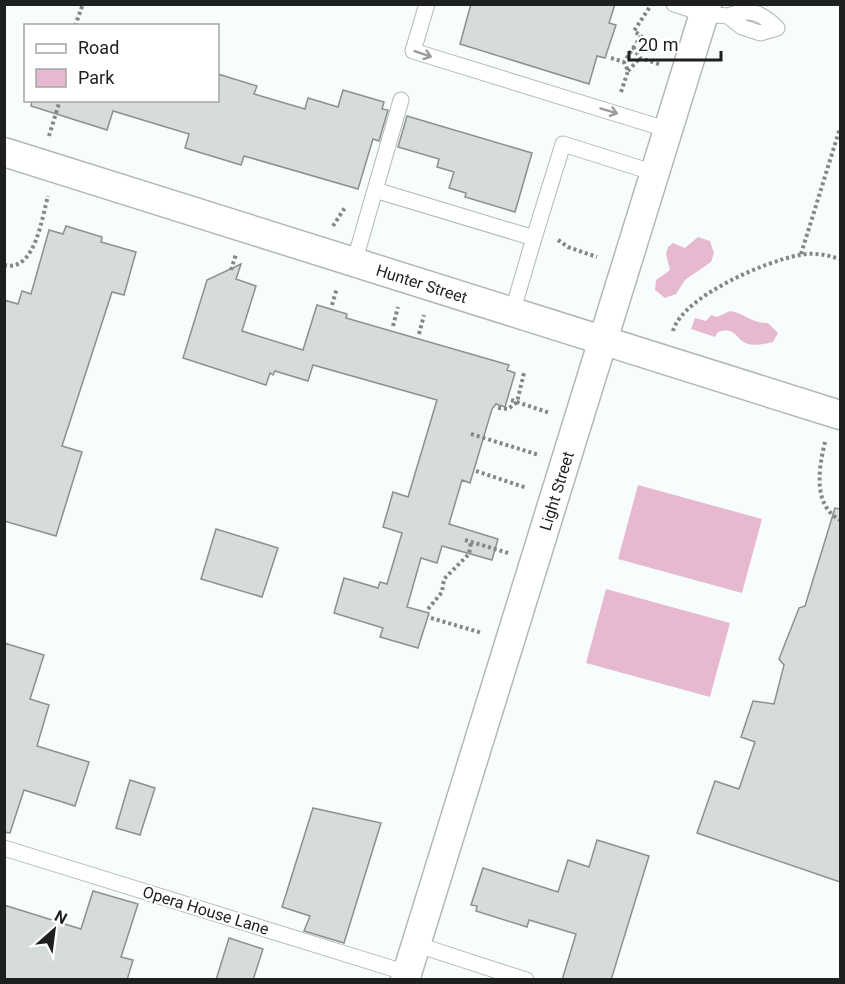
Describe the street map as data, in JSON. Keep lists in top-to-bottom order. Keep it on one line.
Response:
{"streets":{"street":["Hunter Street","Light Street"],"lane":["Opera House Lane"]},"crossings":[["Hunter Street","Light Street"],["Light Street","Opera House Lane"]],"legend":["Road","Park"],"scale_bar":"20 m","north":"top right"}
